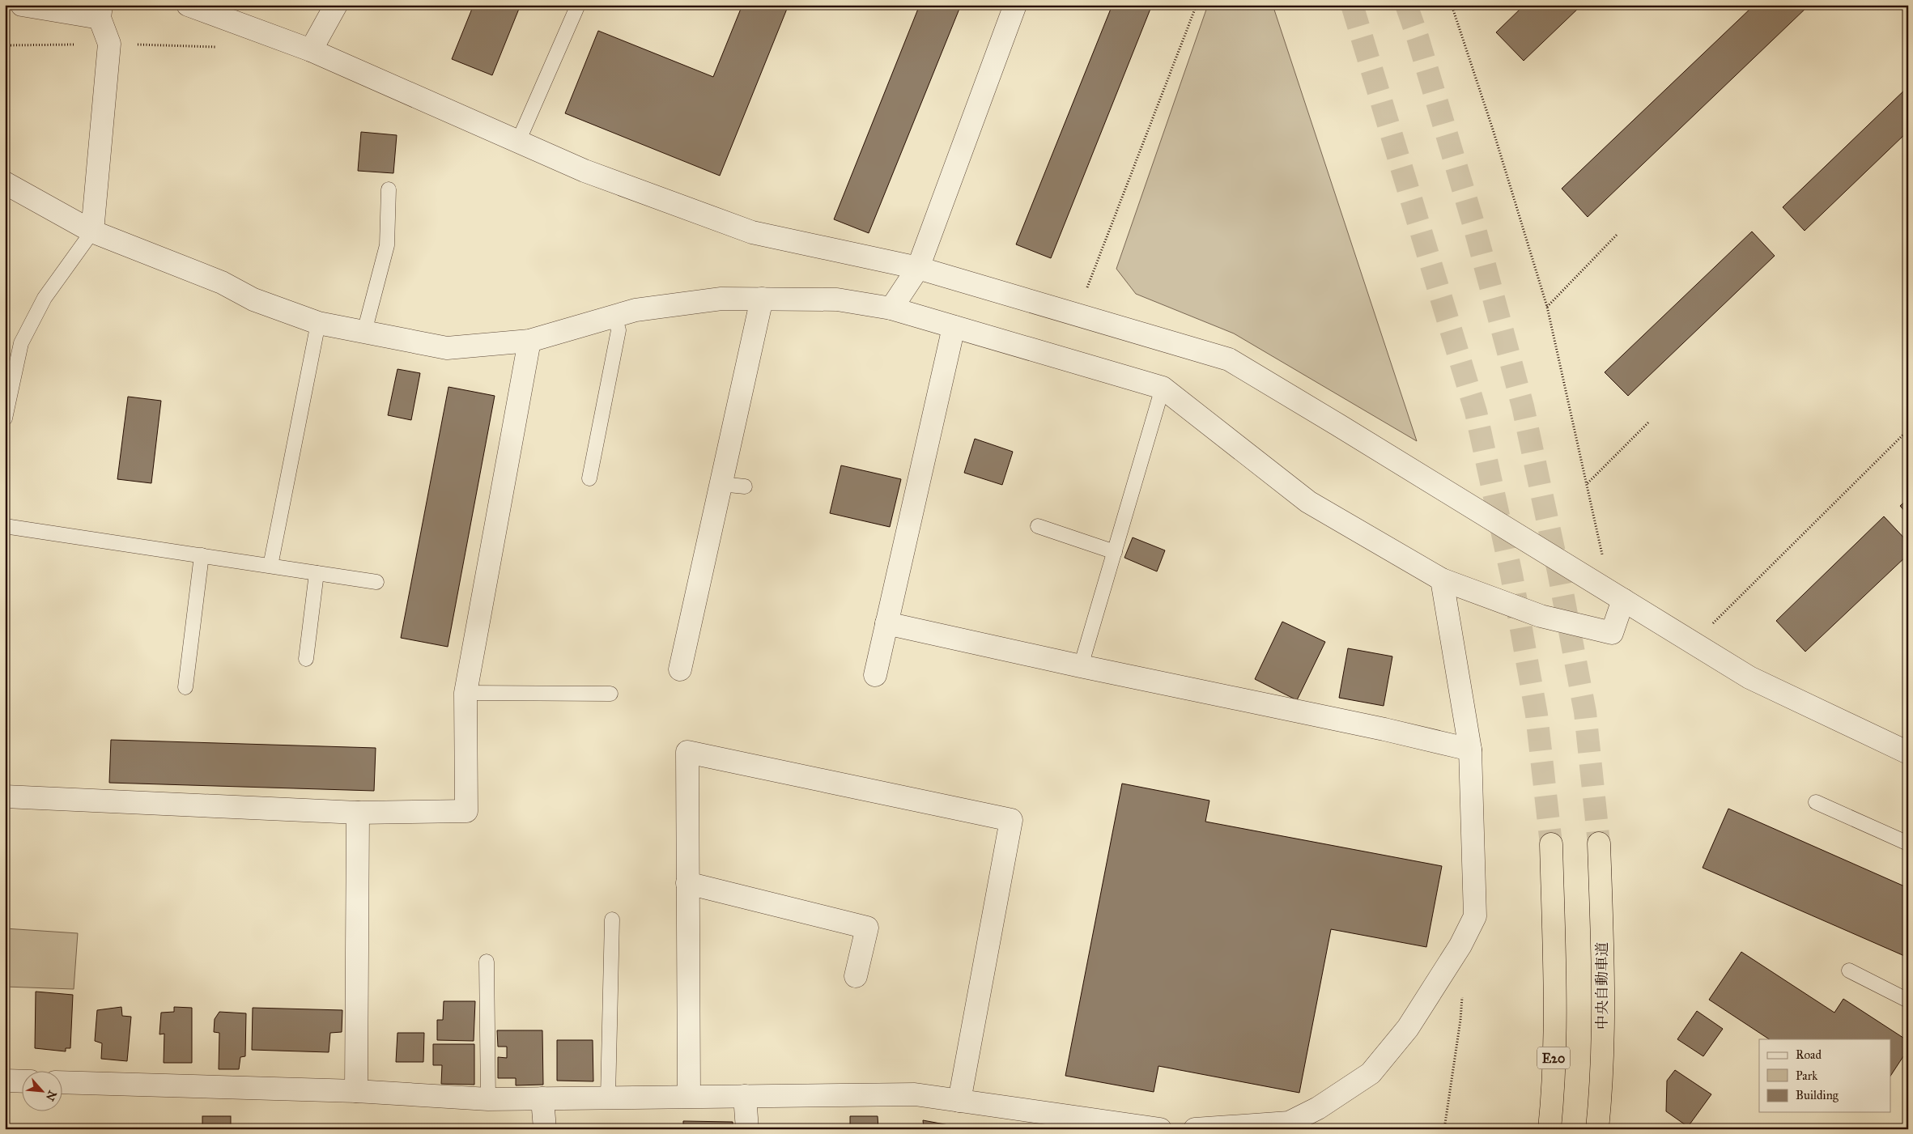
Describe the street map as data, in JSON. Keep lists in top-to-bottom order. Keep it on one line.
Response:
{"streets":{"highway":["中央自動車道","E20"]},"legend":["Road","Park","Building"],"north":"bottom right"}
